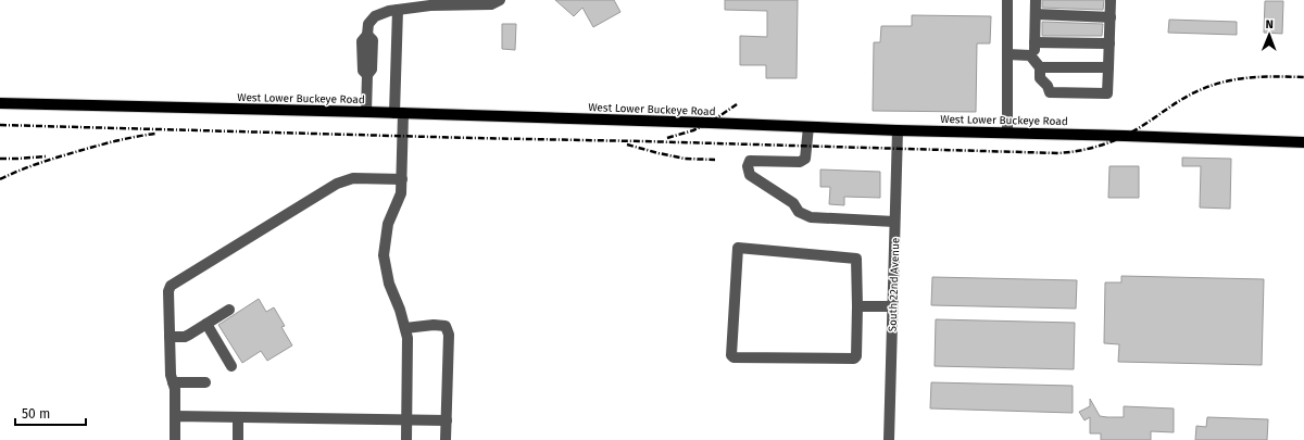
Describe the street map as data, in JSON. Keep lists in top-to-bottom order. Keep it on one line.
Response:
{"streets":{"main road":["West Lower Buckeye Road"],"street":["South 22nd Avenue"]},"crossings":[["West Lower Buckeye Road","South 22nd Avenue"]],"scale_bar":"50 m","north":"top"}
